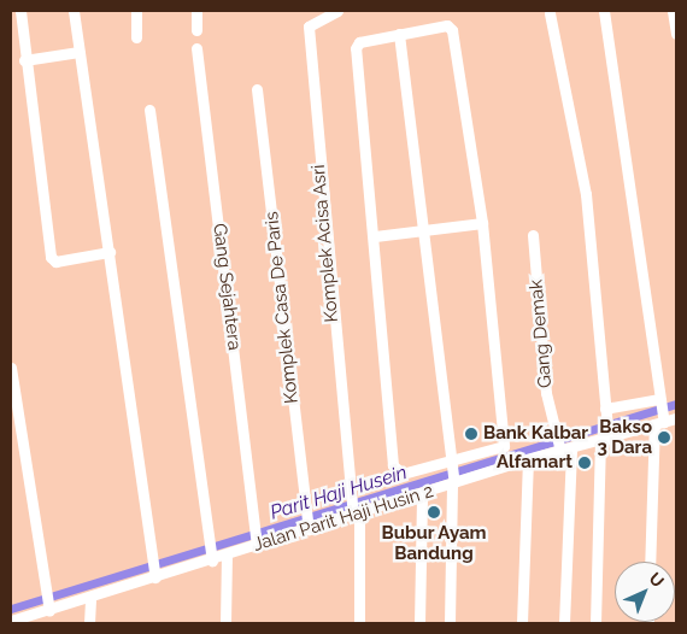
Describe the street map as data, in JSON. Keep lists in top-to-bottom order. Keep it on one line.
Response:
{"streets":{"street":["Komplek Acisa Asri","Gang Sejahtera","Komplek Casa De Paris","Gang Demak","Jalan Parit Haji Husin 2"]},"crossings":[["Komplek Acisa Asri","Jalan Parit Haji Husin 2"],["Gang Sejahtera","Jalan Parit Haji Husin 2"],["Komplek Casa De Paris","Jalan Parit Haji Husin 2"],["Gang Demak","Jalan Parit Haji Husin 2"]],"water":["Parit Haji Husein"],"places":["Bank Kalbar","Bakso 3 Dara","Alfamart","Bubur Ayam Bandung"],"north":"top right"}
